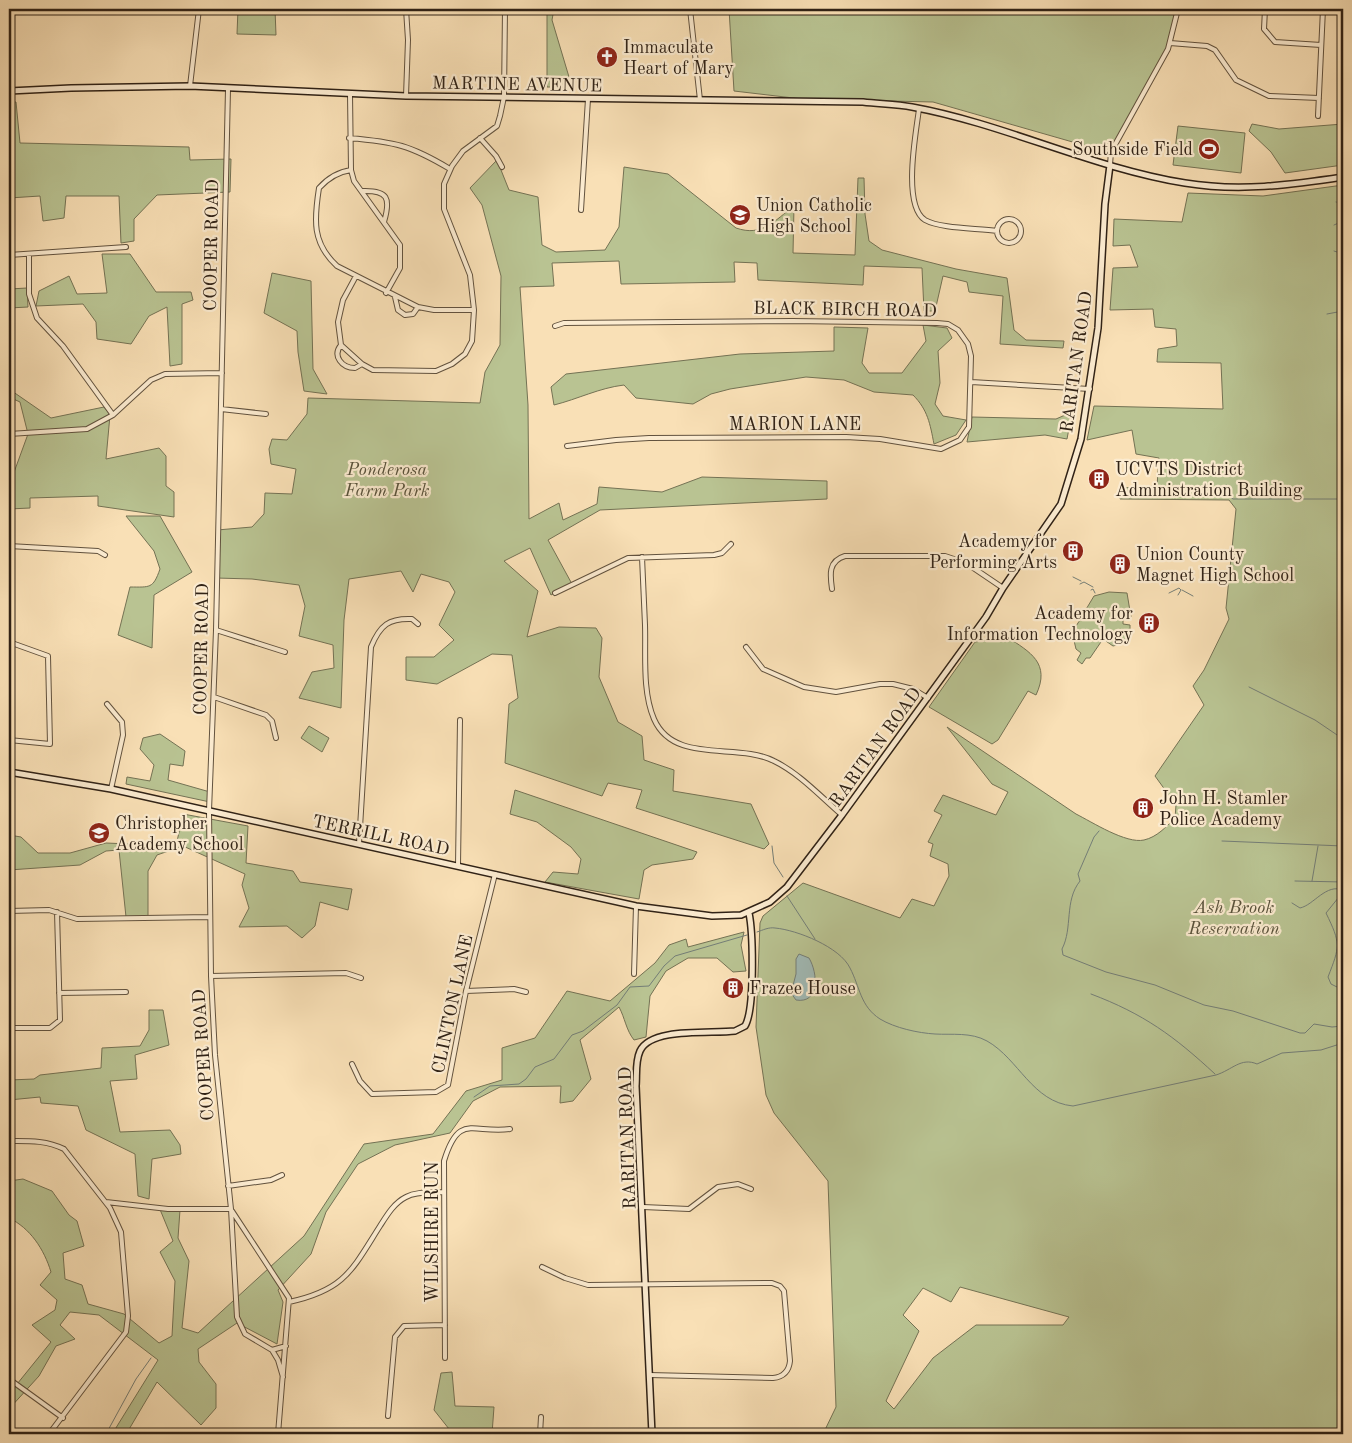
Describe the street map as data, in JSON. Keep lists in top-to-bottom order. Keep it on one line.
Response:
{"streets":{"street":["MARTINE AVENUE","COOPER ROAD","BLACK BIRCH ROAD","RARITAN ROAD","MARION LANE","TERRILL ROAD","CLINTON LANE","WILSHIRE RUN"]},"crossings":[["MARTINE AVENUE","COOPER ROAD"],["MARTINE AVENUE","RARITAN ROAD"],["COOPER ROAD","TERRILL ROAD"],["BLACK BIRCH ROAD","MARION LANE"],["RARITAN ROAD","TERRILL ROAD"],["TERRILL ROAD","CLINTON LANE"]],"parks":["Ponderosa Farm Park","Ash Brook Reservation"],"places":{"church":["Immaculate Heart of Mary"],"sports":["Southside Field"],"school or university":["Union Catholic High School","Christopher Academy School"],"building":["UCVTS District Administration Building","Academy for Performing Arts","Union County Magnet High School","Academy for Information Technology","John H. Stamler Police Academy","Frazee House"]}}
